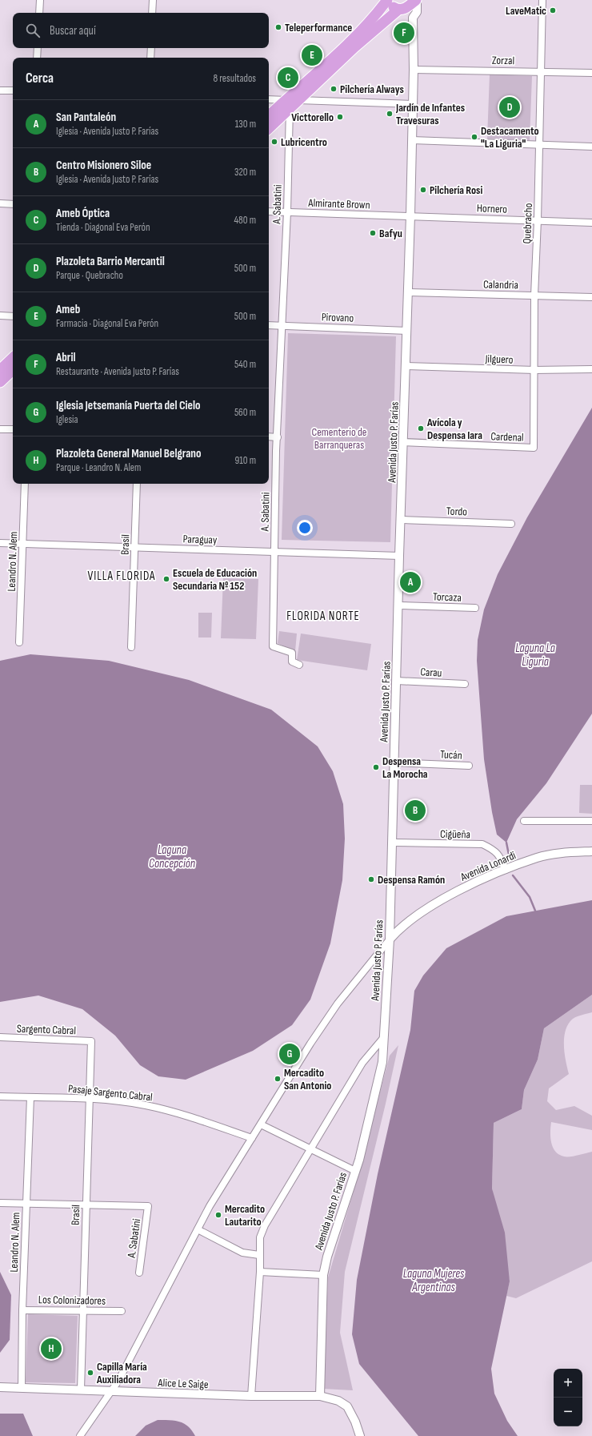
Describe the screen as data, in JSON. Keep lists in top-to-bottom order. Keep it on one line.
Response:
{"streets":{"street":["Zorzal","Almirante Brown","A. Sabatini","Hornero","Quebracho","Calandria","Pirovano","Jilguero","Cardenal","Avenida Justo P. Farías","Tordo","Paraguay","Brasil","Leandro N. Alem","Torcaza","Carau","Tucán","Cigüeña","Avenida Lonardi","Sargento Cabral","Pasaje Sargento Cabral","Los Colonizadores","Alice Le Saige"]},"crossings":[["Zorzal","Quebracho"],["Zorzal","Avenida Justo P. Farías"],["Almirante Brown","A. Sabatini"],["Almirante Brown","Hornero"],["Almirante Brown","Avenida Justo P. Farías"],["A. Sabatini","Pirovano"],["A. Sabatini","Paraguay"],["A. Sabatini","Brasil"],["Hornero","Quebracho"],["Hornero","Avenida Justo P. Farías"],["Quebracho","Calandria"],["Quebracho","Jilguero"],["Quebracho","Cardenal"],["Calandria","Avenida Justo P. Farías"],["Pirovano","Avenida Justo P. Farías"],["Jilguero","Avenida Justo P. Farías"],["Cardenal","Avenida Justo P. Farías"],["Avenida Justo P. Farías","Tordo"],["Avenida Justo P. Farías","Paraguay"],["Avenida Justo P. Farías","Torcaza"],["Avenida Justo P. Farías","Carau"],["Avenida Justo P. Farías","Tucán"],["Avenida Justo P. Farías","Cigüeña"],["Avenida Justo P. Farías","Avenida Lonardi"],["Avenida Justo P. Farías","Alice Le Saige"],["Paraguay","Brasil"],["Paraguay","Leandro N. Alem"],["Brasil","Sargento Cabral"],["Brasil","Pasaje Sargento Cabral"],["Brasil","Los Colonizadores"],["Brasil","Alice Le Saige"],["Leandro N. Alem","Pasaje Sargento Cabral"],["Leandro N. Alem","Los Colonizadores"],["Leandro N. Alem","Alice Le Saige"],["Cigüeña","Avenida Lonardi"]],"districts":["VILLA FLORIDA","FLORIDA NORTE"],"water":["Laguna La Liguria","Laguna Concepción","Laguna Mujeres Argentinas"],"parks":["Cementerio de Barranqueras"],"places":["LaveMatic","Teleperformance","Pilchería Always","Jardín de Infantes Travesuras","Victtorello","Destacamento \"La Liguria\"","Lubricentro","Pilchería Rosi","Bafyu","Avícola y Despensa Iara","Escuela de Educación Secundaria Nº 152","Despensa La Morocha","Despensa Ramón","Mercadito San Antonio","Mercadito Lautarito","Capilla María Auxiliadora"],"page":{"search":"Buscar aquí","pins":["F","E","C","D","A","B","G","H"],"heading":["Cerca","8 resultados"],"list":[{"mark":"A","name":"San Pantaleón","note":"Iglesia · Avenida Justo P. Farías","value":"130 m"},{"mark":"B","name":"Centro Misionero Siloe","note":"Iglesia · Avenida Justo P. Farías","value":"320 m"},{"mark":"C","name":"Ameb Óptica","note":"Tienda · Diagonal Eva Perón","value":"480 m"},{"mark":"D","name":"Plazoleta Barrio Mercantil","note":"Parque · Quebracho","value":"500 m"},{"mark":"E","name":"Ameb","note":"Farmacia · Diagonal Eva Perón","value":"500 m"},{"mark":"F","name":"Abril","note":"Restaurante · Avenida Justo P. Farías","value":"540 m"},{"mark":"G","name":"Iglesia Jetsemanía Puerta del Cielo","note":"Iglesia","value":"560 m"},{"mark":"H","name":"Plazoleta General Manuel Belgrano","note":"Parque · Leandro N. Alem","value":"910 m"}],"map_buttons":["+","−"]}}
